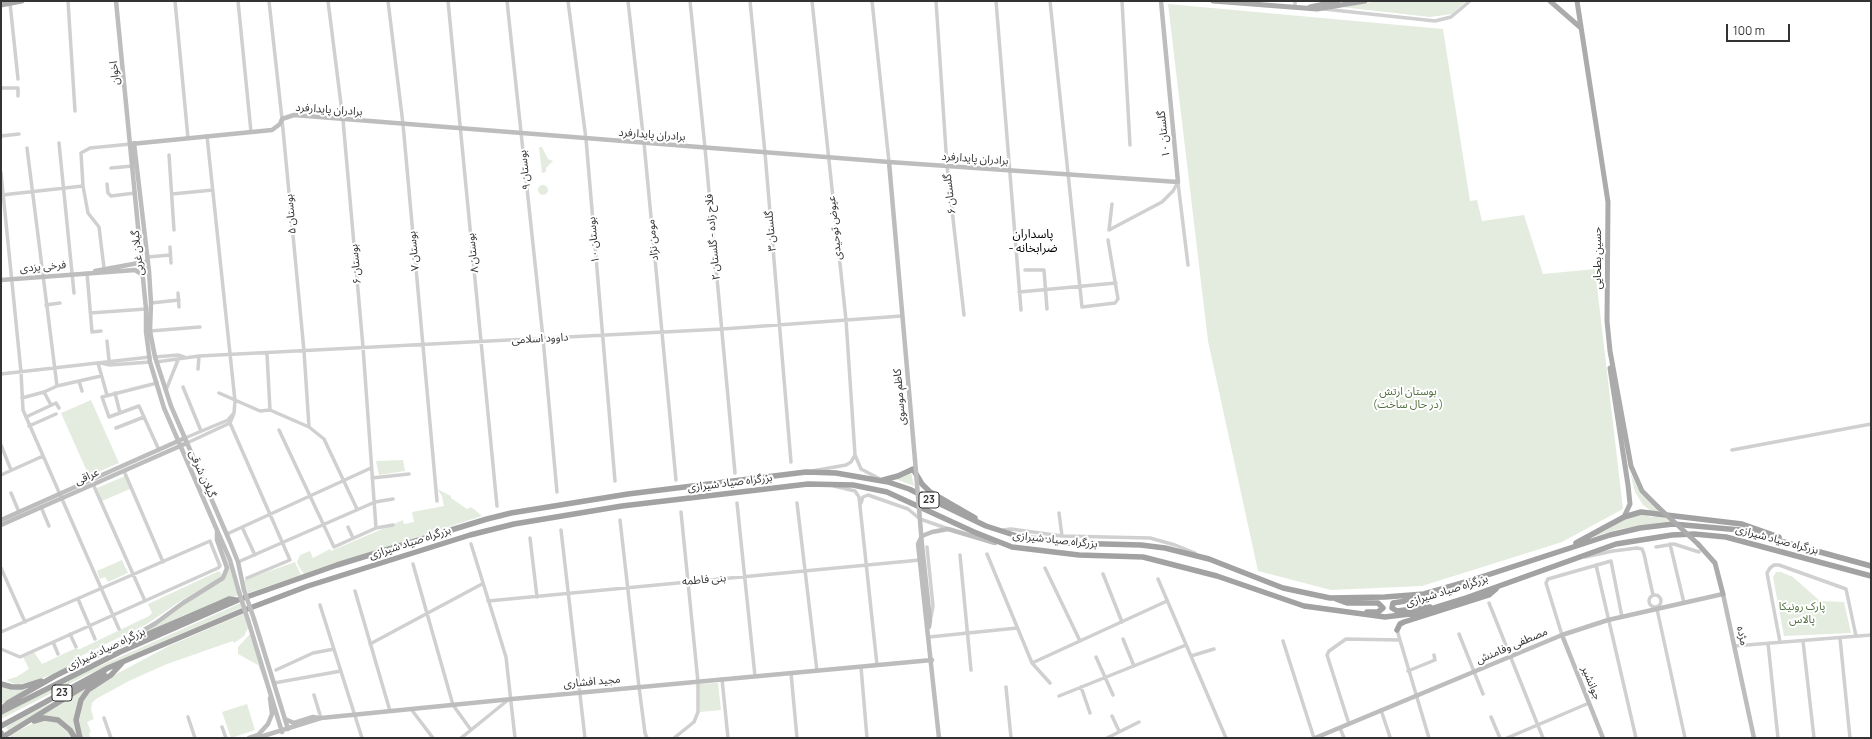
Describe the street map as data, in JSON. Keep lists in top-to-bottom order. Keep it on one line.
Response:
{"streets":{"highway":["بزرگراه صیاد شیرازی","23"],"main road":["اخوان","برادران پایدارفرد","گلستان ۱۰","گیلان غربی","حسین بطحایی","فرخی یزدی","کاظم موسوی","گیلان شرقی","عراقی","مژده","مصطفی وفامنش","مجید افشاری","جوانشیر"],"street":["بوستان ۹","گلستان ۶","بوستان ۵","عیوض توحیدی","گلستان ۳","فلاح زاده - گلستان ۲","بوستان ۱۰","مومن نژاد","بوستان ۷","بوستان ۸","بوستان ۶","داوود اسلامی","بنی فاطمه"]},"crossings":[["اخوان","برادران پایدارفرد"],["اخوان","گیلان غربی"],["برادران پایدارفرد","گلستان ۱۰"],["برادران پایدارفرد","بوستان ۹"],["برادران پایدارفرد","گلستان ۶"],["برادران پایدارفرد","بوستان ۵"],["برادران پایدارفرد","عیوض توحیدی"],["برادران پایدارفرد","گلستان ۳"],["برادران پایدارفرد","فلاح زاده - گلستان ۲"],["برادران پایدارفرد","بوستان ۱۰"],["برادران پایدارفرد","مومن نژاد"],["برادران پایدارفرد","بوستان ۷"],["برادران پایدارفرد","گیلان غربی"],["برادران پایدارفرد","بوستان ۸"],["برادران پایدارفرد","بوستان ۶"],["برادران پایدارفرد","کاظم موسوی"],["بوستان ۹","داوود اسلامی"],["بوستان ۵","داوود اسلامی"],["عیوض توحیدی","داوود اسلامی"],["گلستان ۳","داوود اسلامی"],["فلاح زاده - گلستان ۲","داوود اسلامی"],["بوستان ۱۰","داوود اسلامی"],["مومن نژاد","داوود اسلامی"],["بوستان ۷","داوود اسلامی"],["گیلان غربی","فرخی یزدی"],["گیلان غربی","داوود اسلامی"],["گیلان غربی","گیلان شرقی"],["بوستان ۸","داوود اسلامی"],["حسین بطحایی","مژده"],["بوستان ۶","داوود اسلامی"],["داوود اسلامی","کاظم موسوی"],["داوود اسلامی","گیلان شرقی"],["کاظم موسوی","بنی فاطمه"],["کاظم موسوی","مجید افشاری"],["گیلان شرقی","عراقی"],["مژده","مصطفی وفامنش"],["مصطفی وفامنش","جوانشیر"]],"districts":["پاسداران - ضرابخانه"],"parks":["بوستان ارتش (در حال ساخت)","پارک رونیکا پالاس"],"scale_bar":"100 m"}
